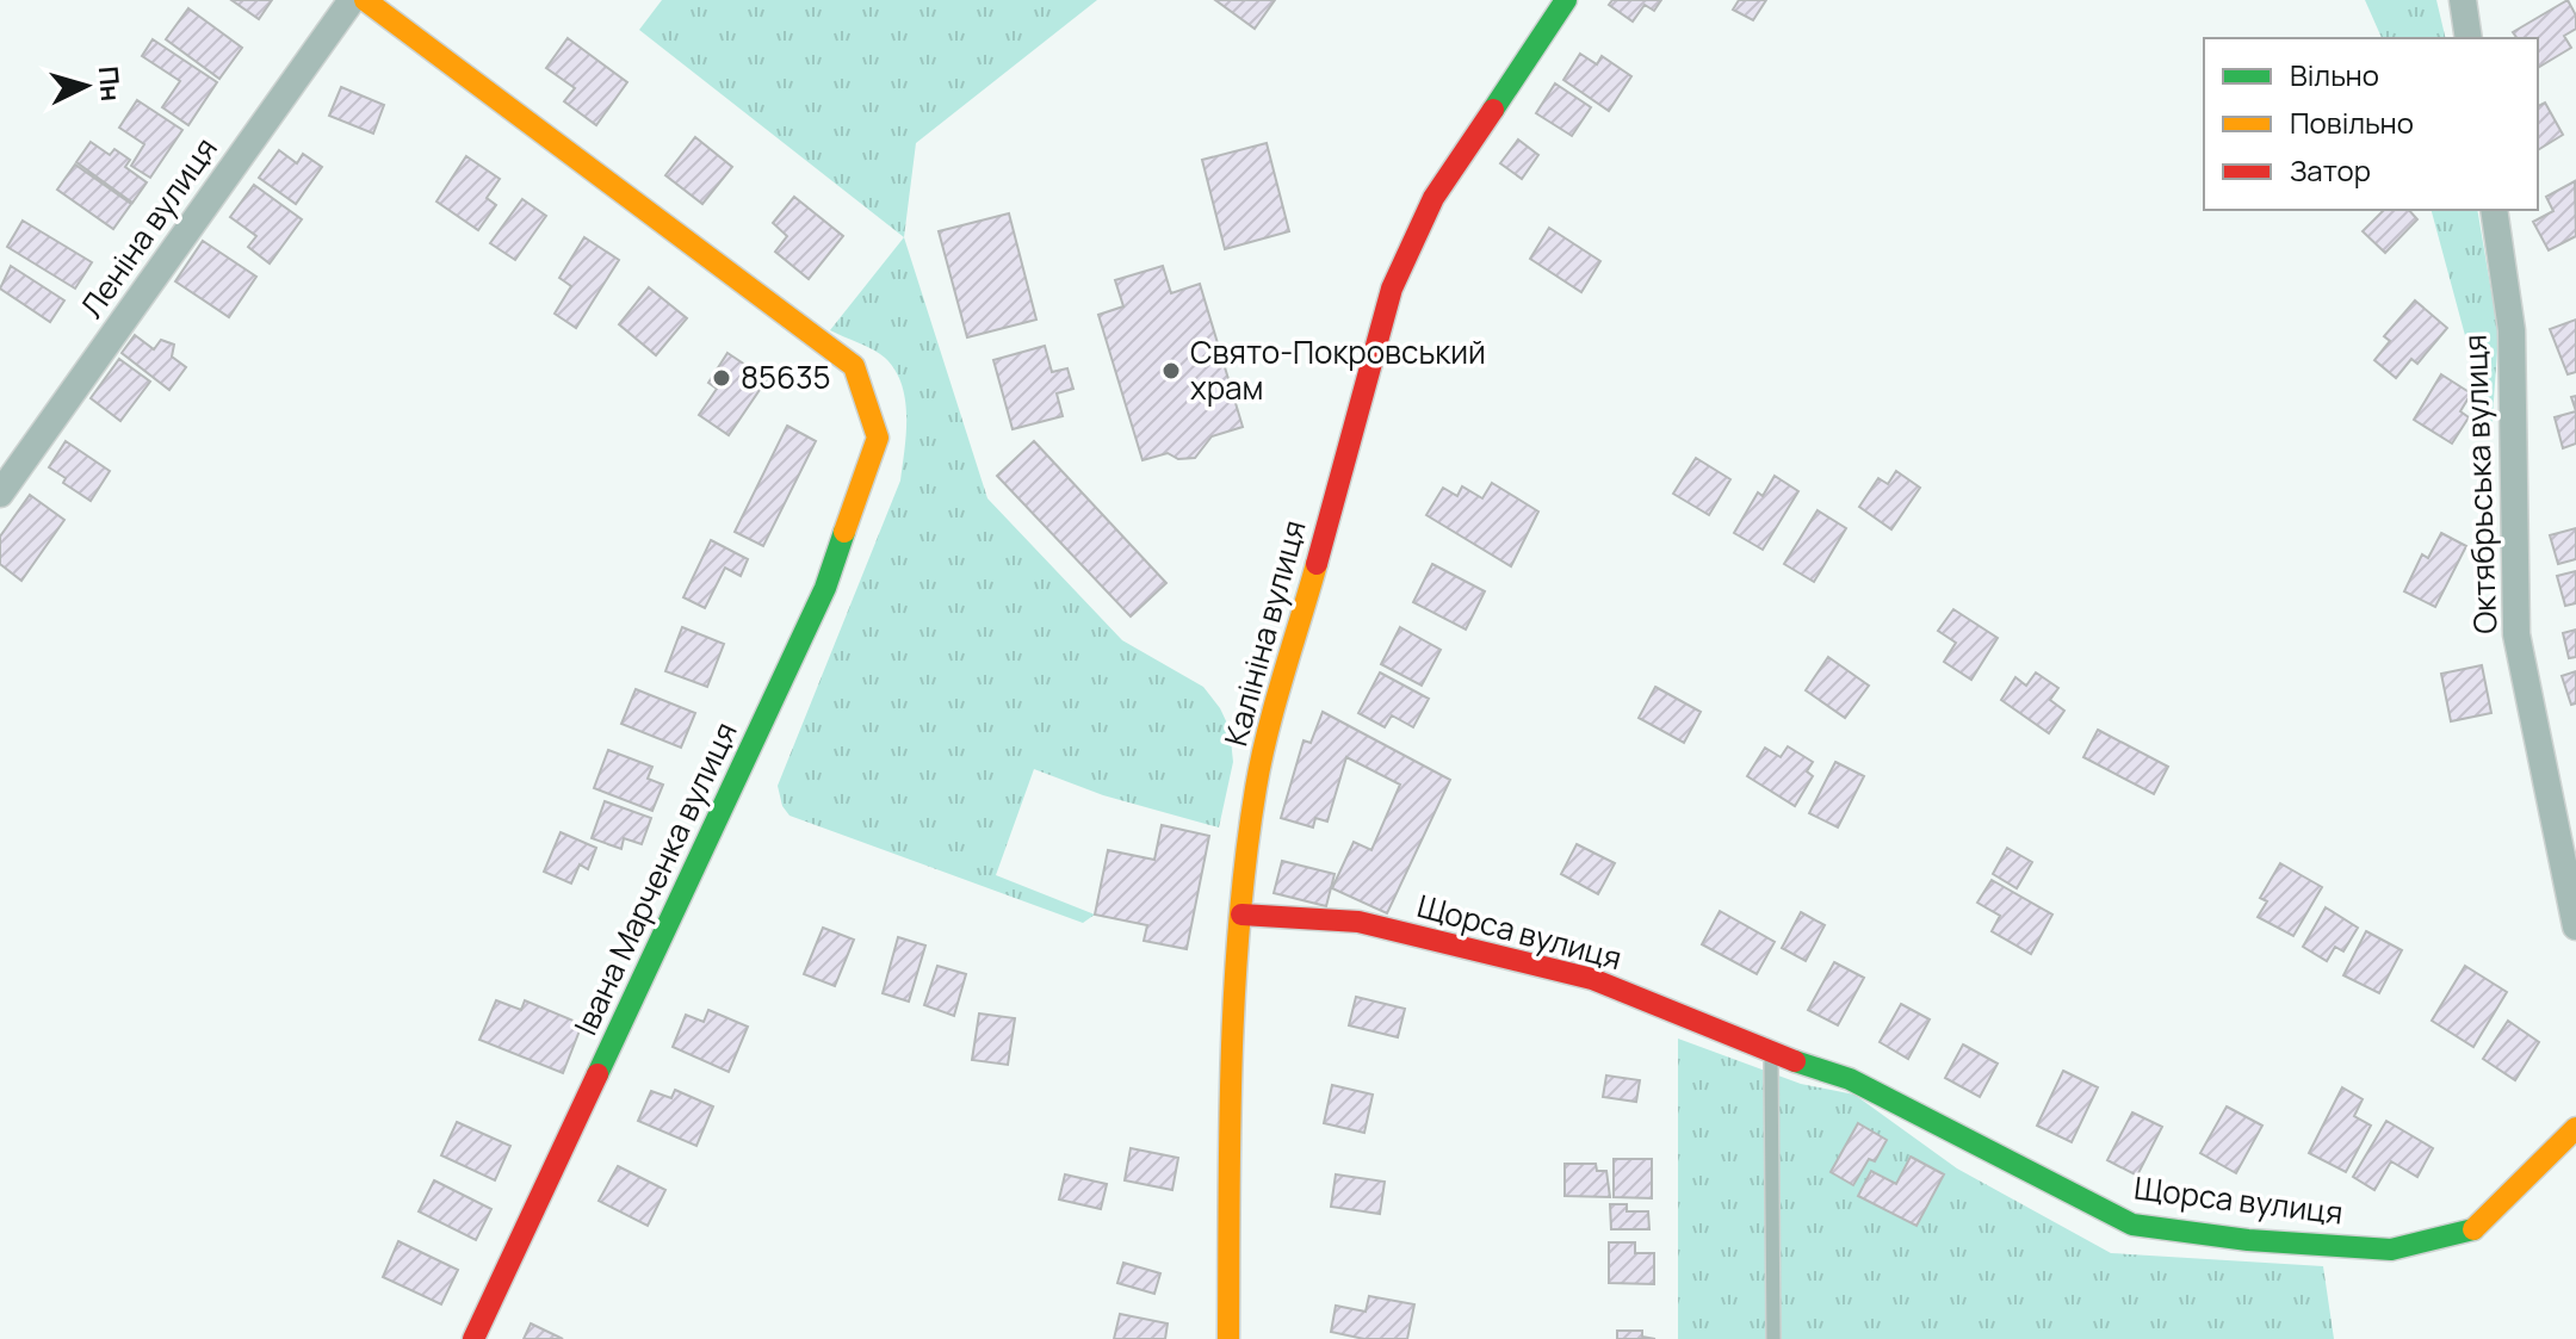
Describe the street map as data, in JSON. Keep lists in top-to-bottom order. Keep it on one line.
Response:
{"streets":{"street":["Леніна вулиця","Октябрьська вулиця","Калініна вулиця","Івана Марченка вулиця","Щорса вулиця"]},"crossings":[["Калініна вулиця","Щорса вулиця"]],"places":["Свято-Покровський храм","85635"],"legend":["Вільно","Повільно","Затор"],"north":"right"}
